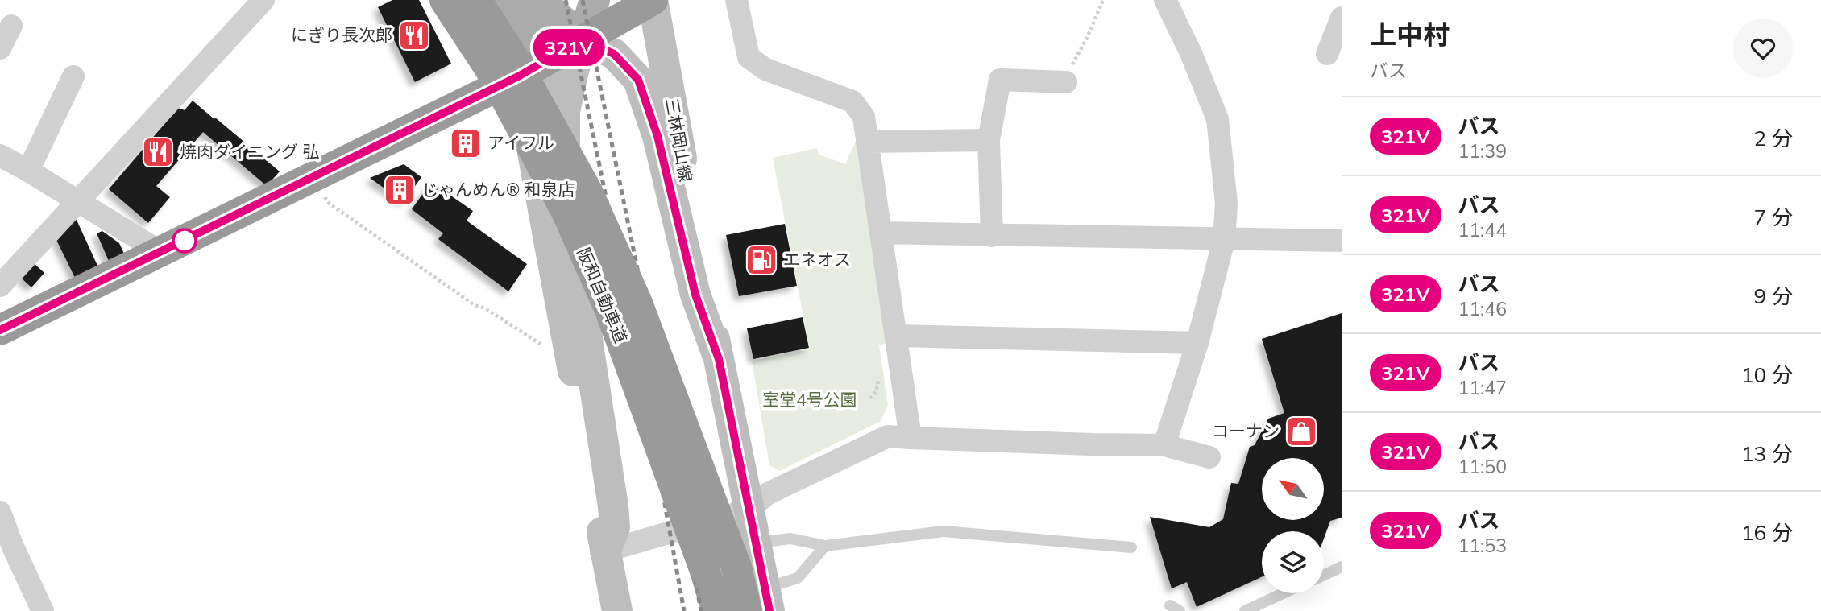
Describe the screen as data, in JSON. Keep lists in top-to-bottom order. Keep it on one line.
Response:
{"streets":{"highway":["阪和自動車道"],"main road":["三林岡山線"]},"crossings":[["三林岡山線","阪和自動車道"]],"parks":["室堂4号公園"],"places":{"restaurant":["にぎり長次郎","焼肉ダイニング 弘"],"building":["アイフル","じゃんめん® 和泉店"],"fuel station":["エネオス"],"shop":["コーナン"]},"lines":["bus line 321V"],"north":"top left","page":{"on_map":"321V","heading":["上中村","バス"],"list":[{"mark":"321V","name":"バス","note":"11:39","value":"2 分"},{"mark":"321V","name":"バス","note":"11:44","value":"7 分"},{"mark":"321V","name":"バス","note":"11:46","value":"9 分"},{"mark":"321V","name":"バス","note":"11:47","value":"10 分"},{"mark":"321V","name":"バス","note":"11:50","value":"13 分"},{"mark":"321V","name":"バス","note":"11:53","value":"16 分"}]}}
